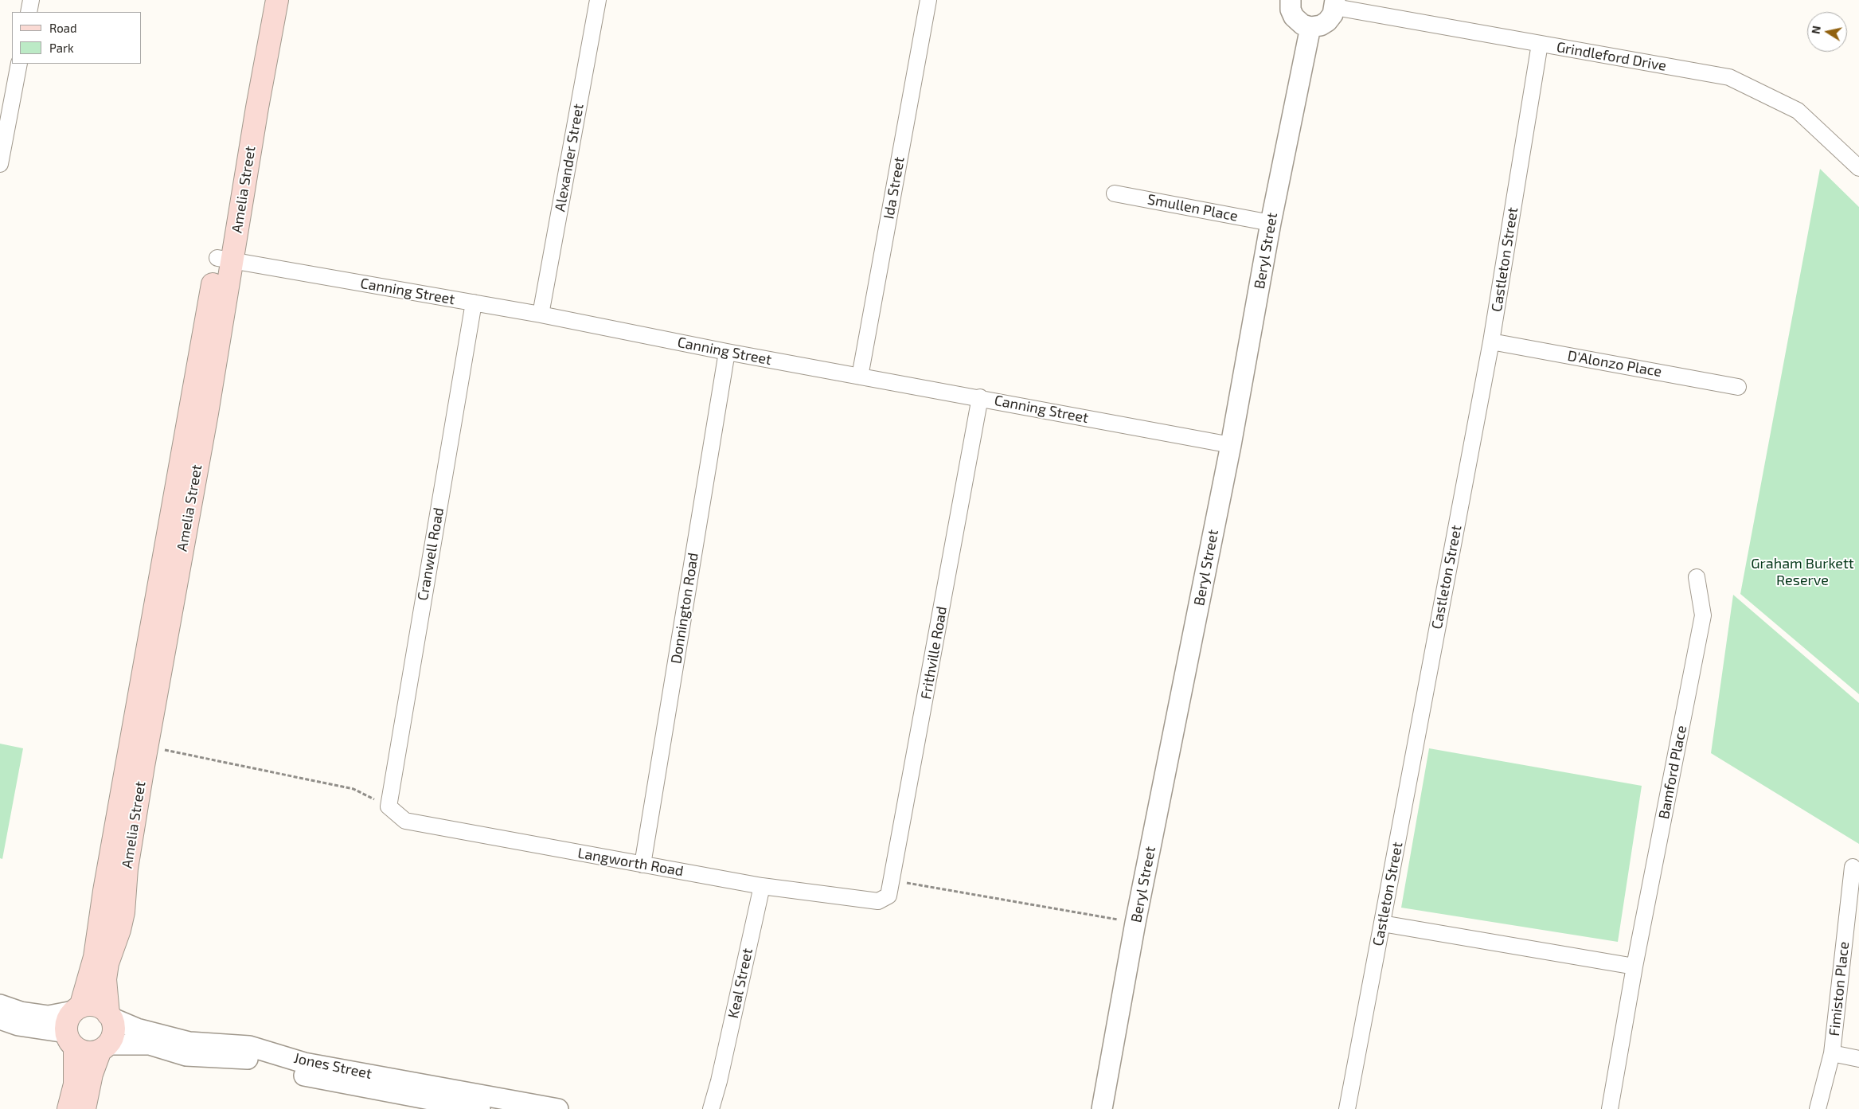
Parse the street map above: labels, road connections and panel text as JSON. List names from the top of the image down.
{
  "streets": {
    "main road": ["Amelia Street"],
    "street": [
      "Grindleford Drive",
      "Alexander Street",
      "Ida Street",
      "Smullen Place",
      "Beryl Street",
      "Castleton Street",
      "Canning Street",
      "D'Alonzo Place",
      "Cranwell Road",
      "Donnington Road",
      "Frithville Road",
      "Bamford Place",
      "Langworth Road",
      "Keal Street",
      "Fimiston Place",
      "Jones Street"
    ]
  },
  "crossings": [
    ["Grindleford Drive", "Castleton Street"],
    ["Alexander Street", "Canning Street"],
    ["Ida Street", "Canning Street"],
    ["Amelia Street", "Canning Street"],
    ["Amelia Street", "Jones Street"],
    ["Smullen Place", "Beryl Street"],
    ["Beryl Street", "Canning Street"],
    ["Castleton Street", "D'Alonzo Place"],
    ["Canning Street", "Cranwell Road"],
    ["Canning Street", "Donnington Road"],
    ["Canning Street", "Frithville Road"],
    ["Cranwell Road", "Langworth Road"],
    ["Donnington Road", "Langworth Road"],
    ["Frithville Road", "Langworth Road"],
    ["Langworth Road", "Keal Street"]
  ],
  "parks": ["Graham Burkett Reserve"],
  "legend": ["Road", "Park"],
  "north": "left"
}
